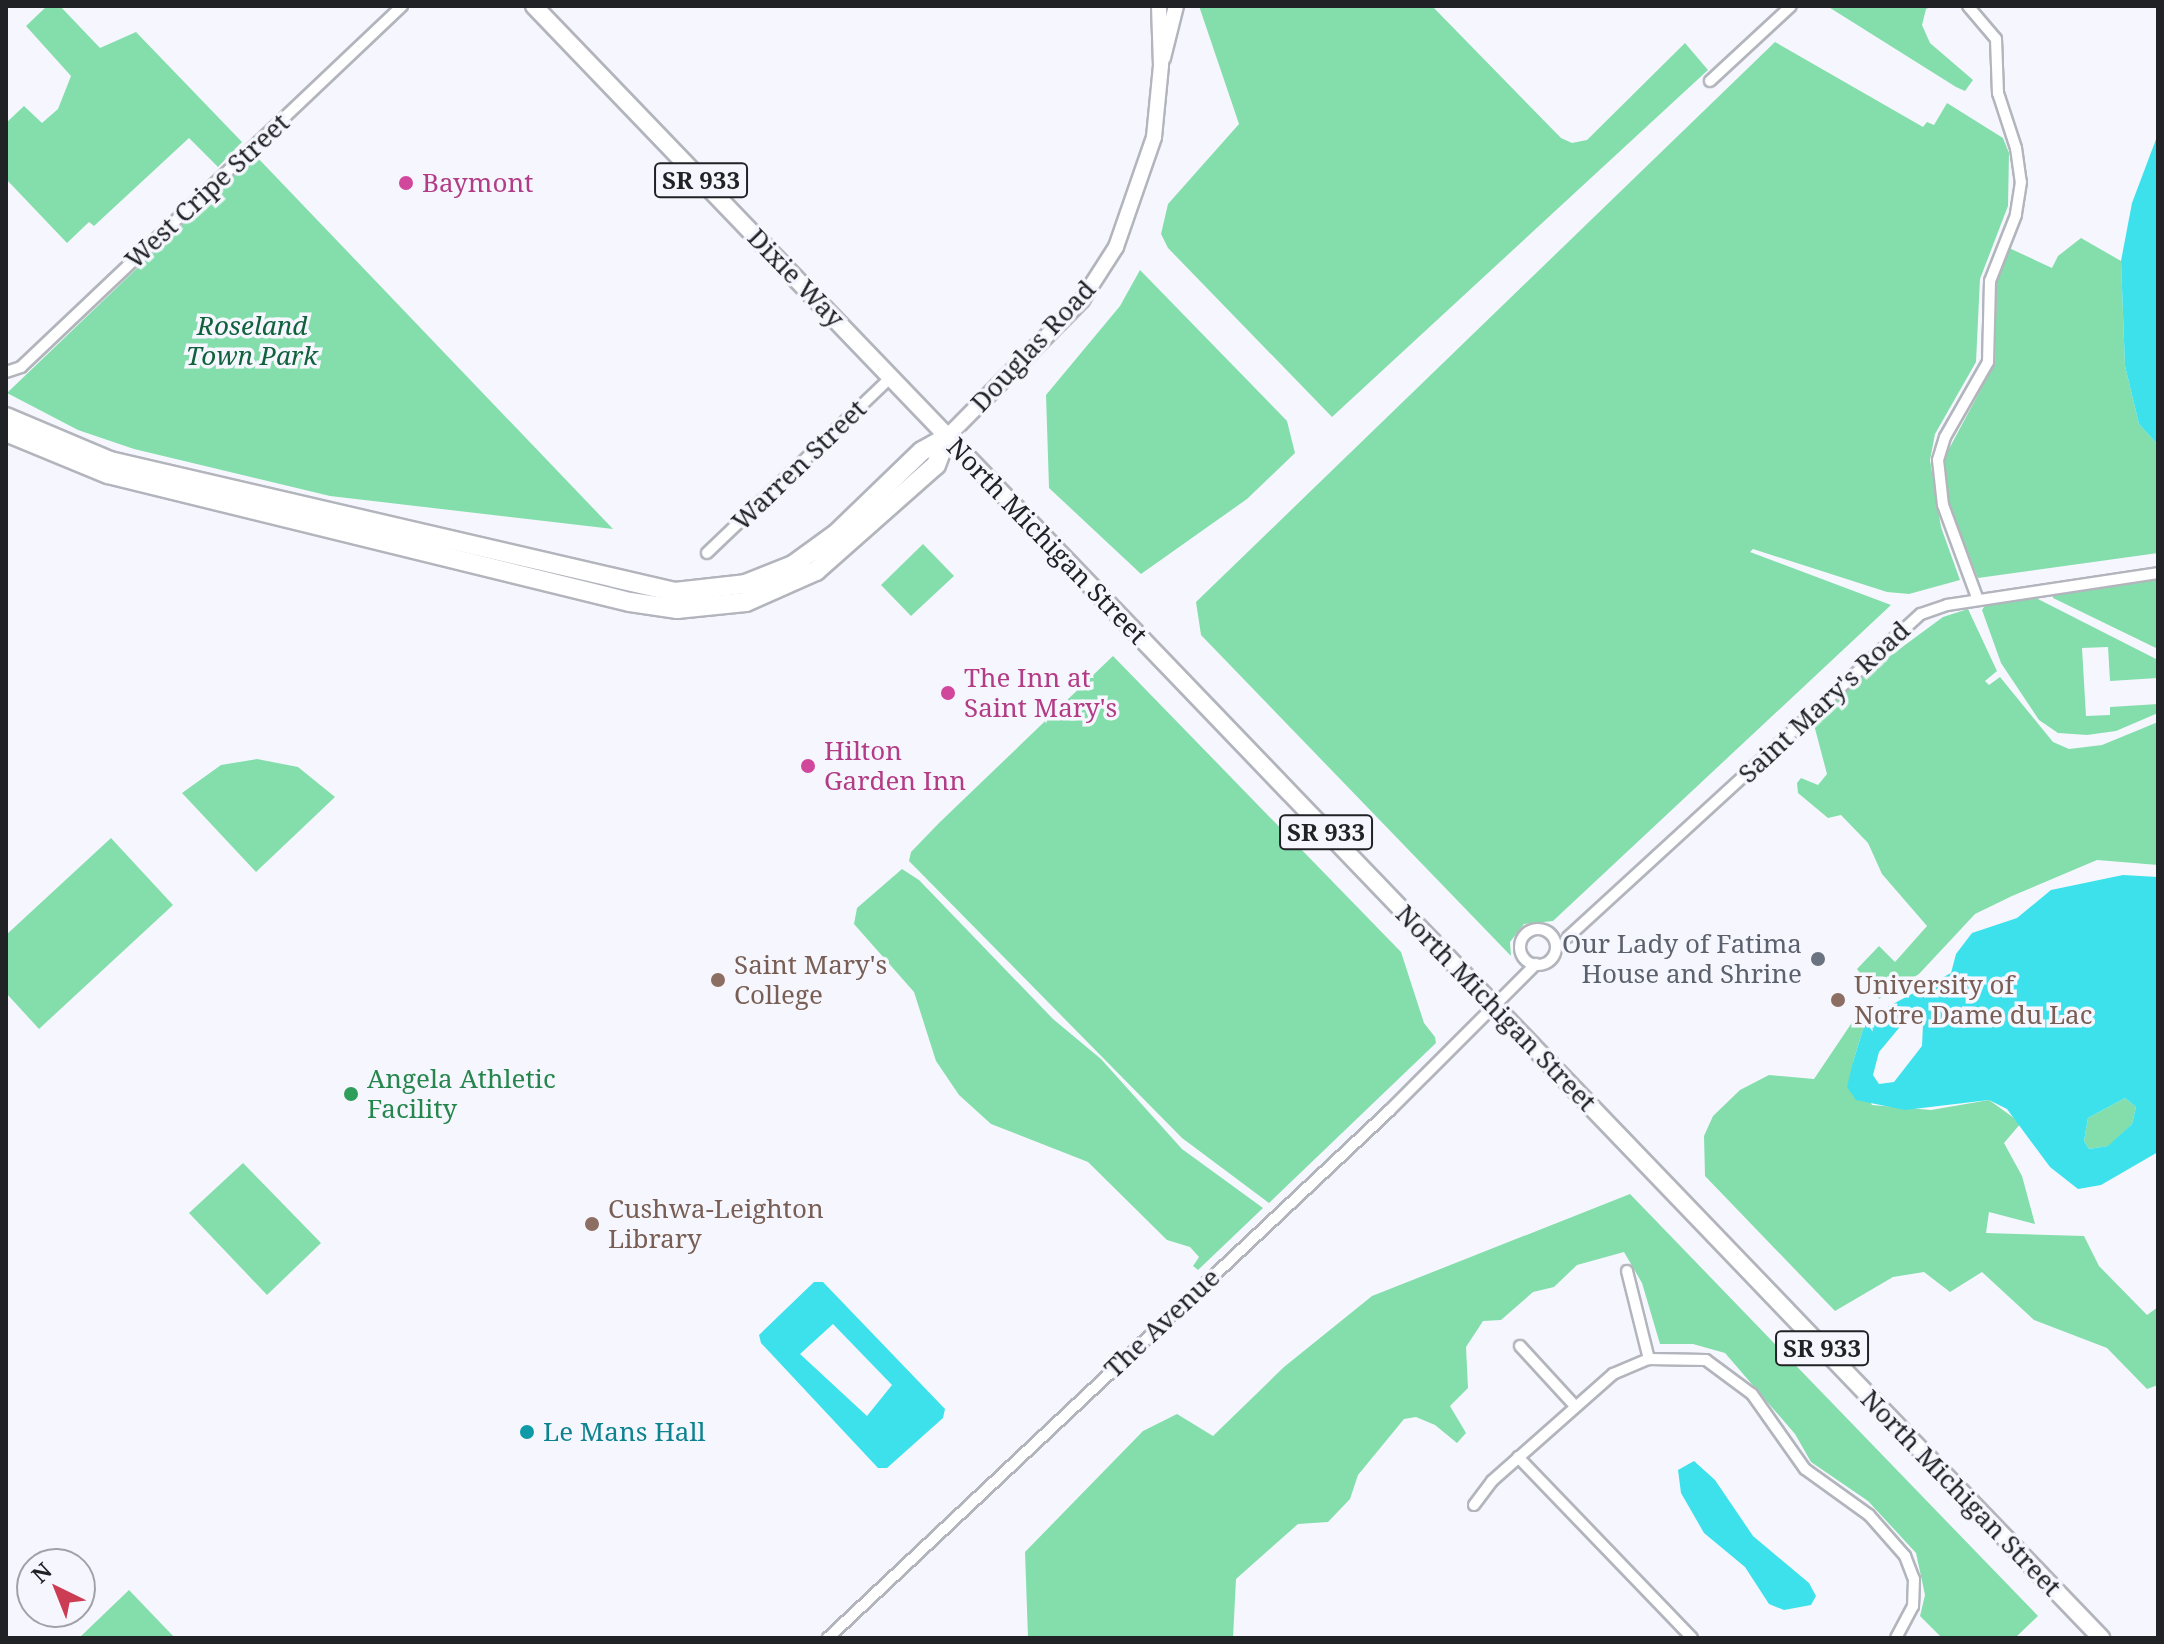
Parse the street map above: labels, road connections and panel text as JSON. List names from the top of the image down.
{
  "streets": {
    "main road": ["SR 933", "Dixie Way", "North Michigan Street"],
    "street": [
      "West Cripe Street",
      "Douglas Road",
      "Warren Street",
      "Saint Mary's Road",
      "The Avenue"
    ]
  },
  "crossings": [
    ["Dixie Way", "Warren Street"],
    ["Dixie Way", "North Michigan Street"],
    ["Douglas Road", "North Michigan Street"],
    ["Warren Street", "North Michigan Street"],
    ["North Michigan Street", "Saint Mary's Road"],
    ["North Michigan Street", "The Avenue"],
    ["Saint Mary's Road", "The Avenue"]
  ],
  "parks": ["Roseland Town Park"],
  "places": [
    "Baymont",
    "The Inn at Saint Mary's",
    "Hilton Garden Inn",
    "Our Lady of Fatima House and Shrine",
    "Saint Mary's College",
    "University of Notre Dame du Lac",
    "Angela Athletic Facility",
    "Cushwa-Leighton Library",
    "Le Mans Hall"
  ],
  "north": "top left"
}
